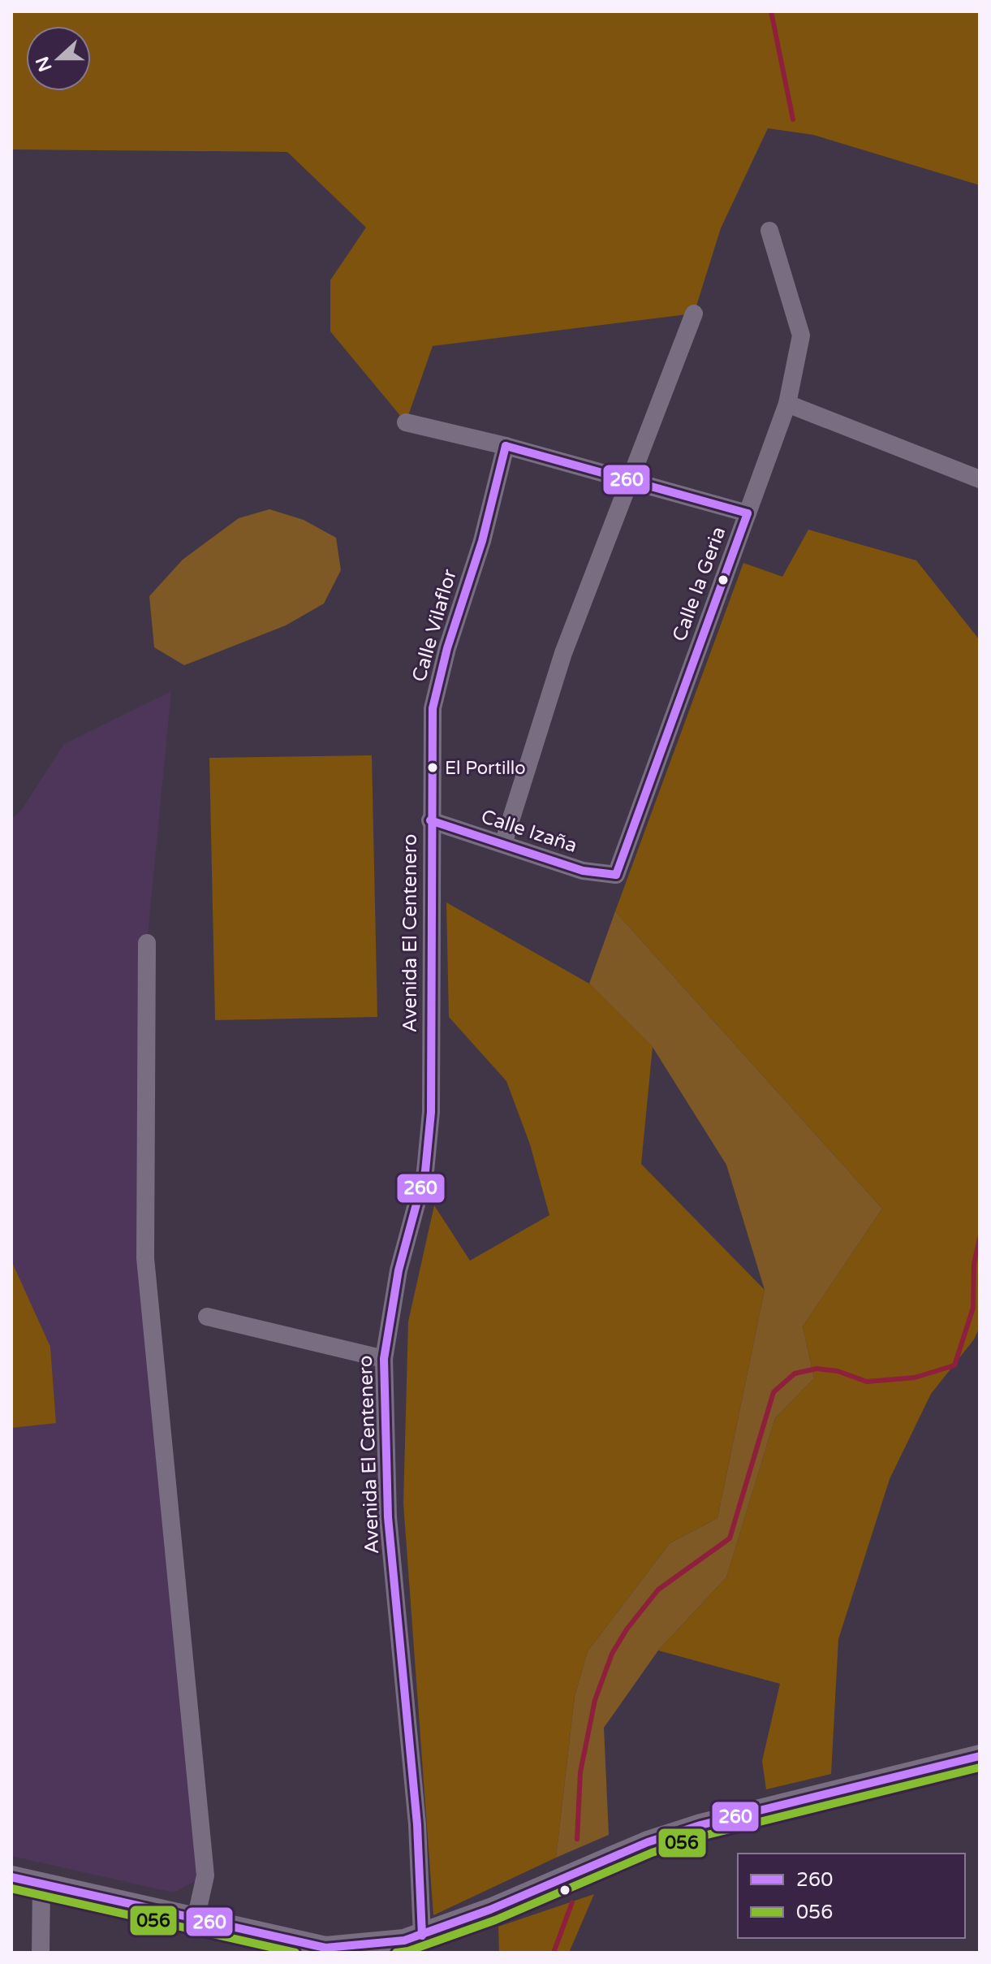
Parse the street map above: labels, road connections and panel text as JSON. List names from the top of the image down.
{
  "streets": {
    "street": [
      "Calle la Geria",
      "Calle Vilaflor",
      "Calle Izaña",
      "Avenida El Centenero"
    ]
  },
  "crossings": [
    ["Calle la Geria", "Calle Izaña"],
    ["Calle Vilaflor", "Calle Izaña"],
    ["Calle Vilaflor", "Avenida El Centenero"],
    ["Calle Izaña", "Avenida El Centenero"]
  ],
  "places": ["El Portillo"],
  "lines": ["transit line 260", "transit line 056"],
  "legend": ["260", "056"],
  "north": "left"
}
